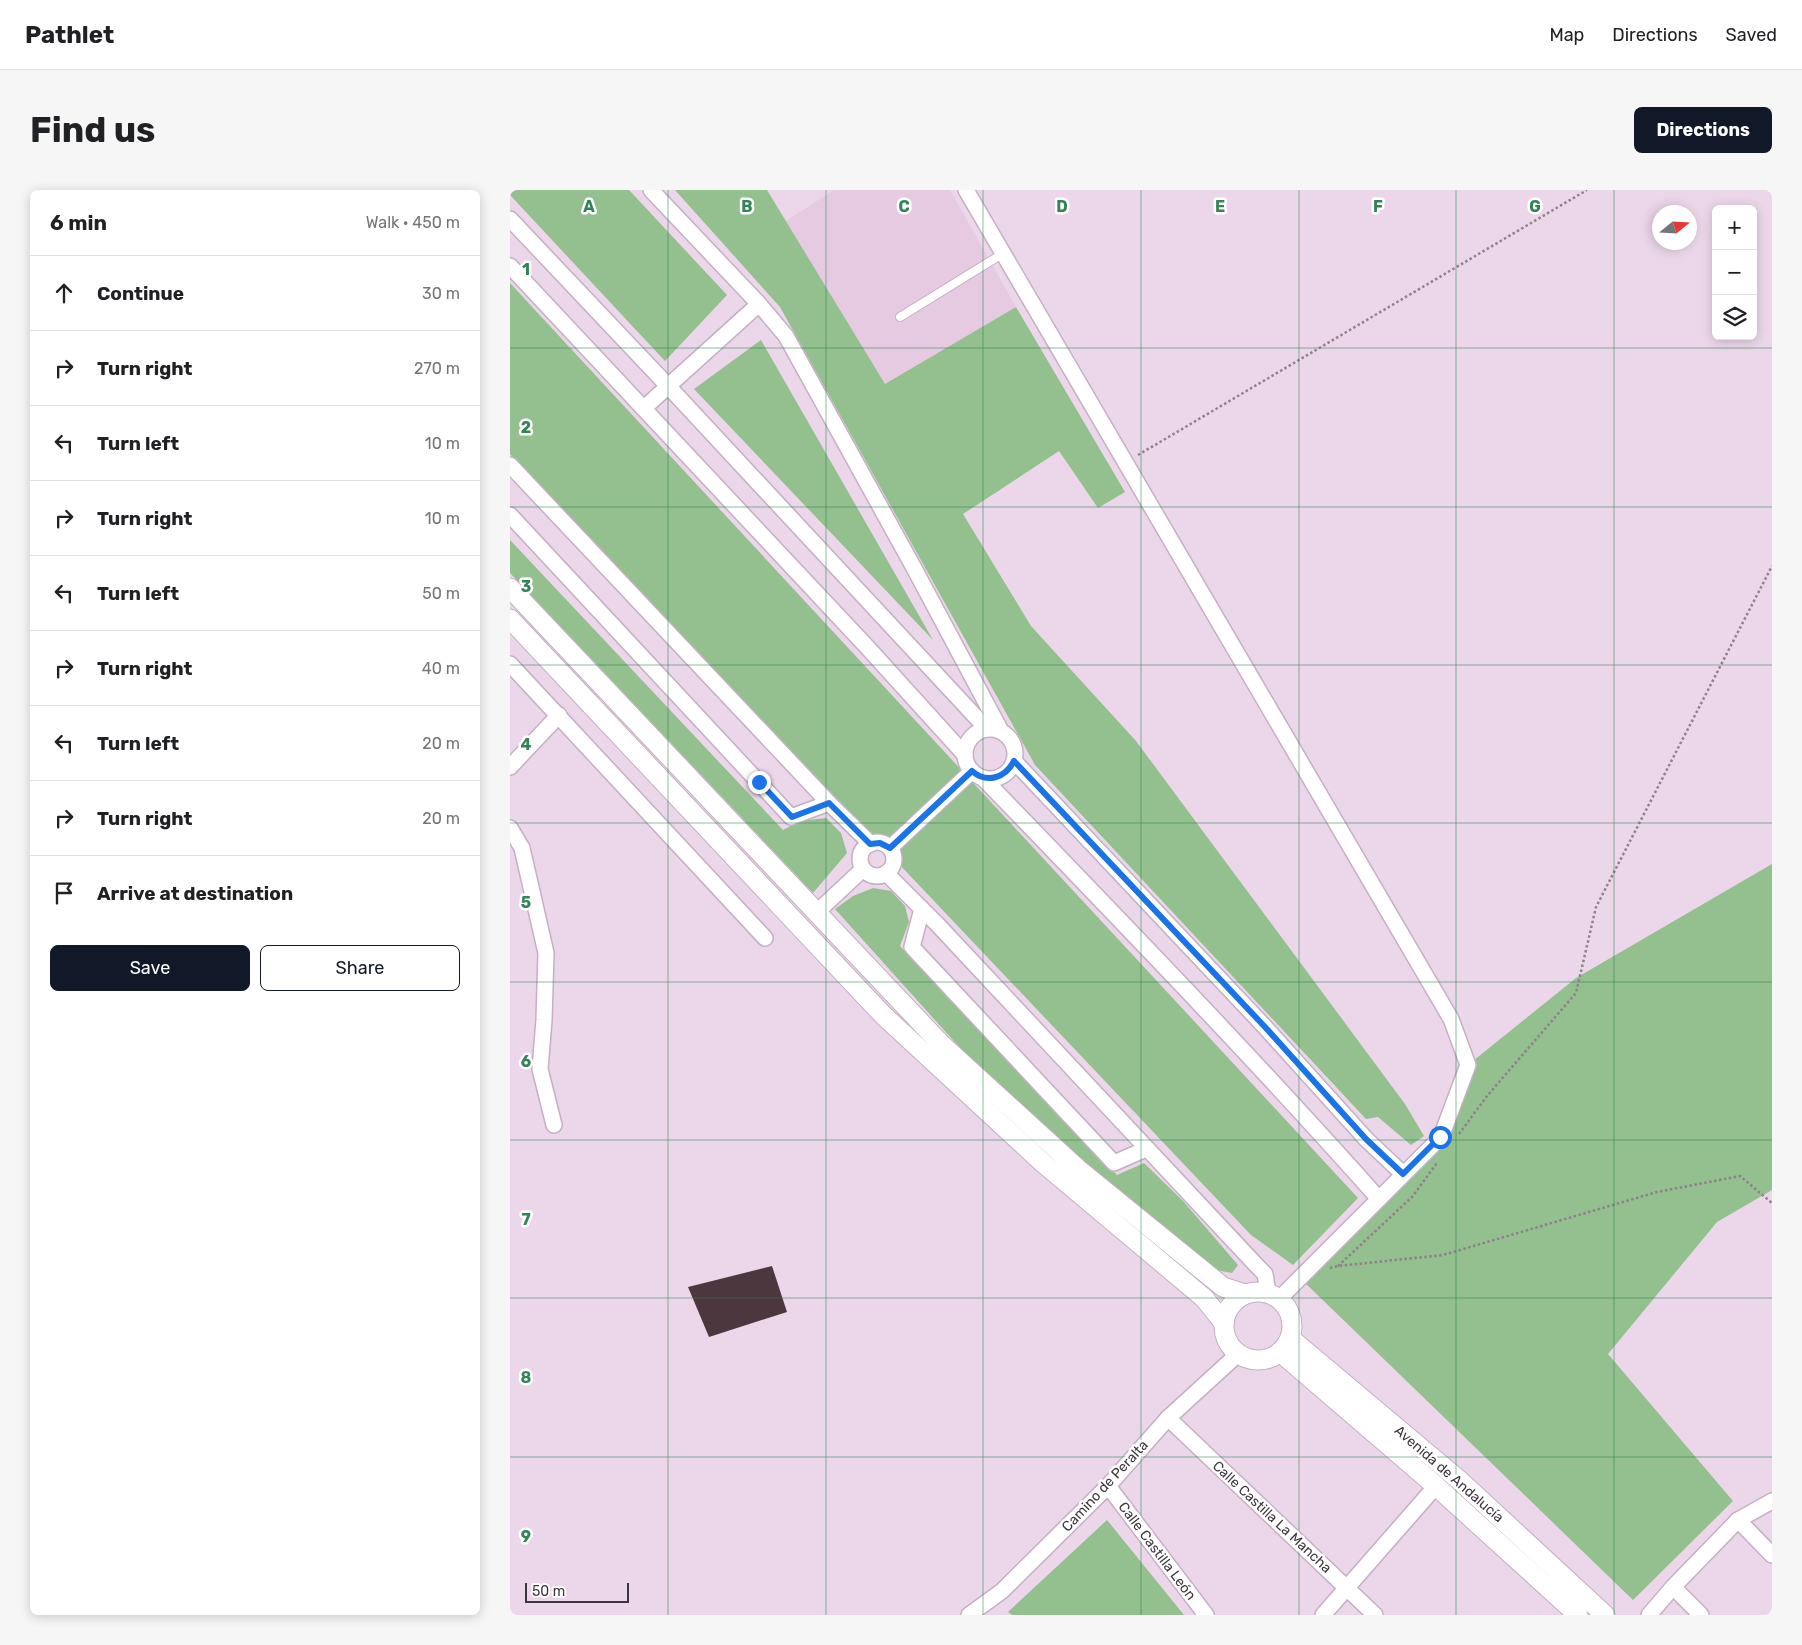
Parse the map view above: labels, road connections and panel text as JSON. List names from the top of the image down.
{
  "streets": {
    "street": [
      "Avenida de Andalucía",
      "Camino de Peralta",
      "Calle Castilla La Mancha",
      "Calle Castilla León"
    ]
  },
  "crossings": [
    ["Avenida de Andalucía", "Camino de Peralta"],
    ["Camino de Peralta", "Calle Castilla La Mancha"],
    ["Camino de Peralta", "Calle Castilla León"]
  ],
  "scale_bar": "50 m",
  "north": "right",
  "page": {
    "header": "Pathlet",
    "nav": ["Map", "Directions", "Saved"],
    "buttons": [
      "Directions",
      ["Save", "Share"]
    ],
    "title": "Find us",
    "heading": ["6 min", "Walk · 450 m"],
    "map_buttons": ["+", "−"],
    "list": [
      ["Continue", "30 m"],
      ["Turn right", "270 m"],
      ["Turn left", "10 m"],
      ["Turn right", "10 m"],
      ["Turn left", "50 m"],
      ["Turn right", "40 m"],
      ["Turn left", "20 m"],
      ["Turn right", "20 m"],
      "Arrive at destination"
    ],
    "scale": "50 m"
  },
  "grid": {
    "columns": [
      "A",
      "B",
      "C",
      "D",
      "E",
      "F",
      "G"
    ],
    "rows": [
      "1",
      "2",
      "3",
      "4",
      "5",
      "6",
      "7",
      "8",
      "9"
    ]
  }
}
